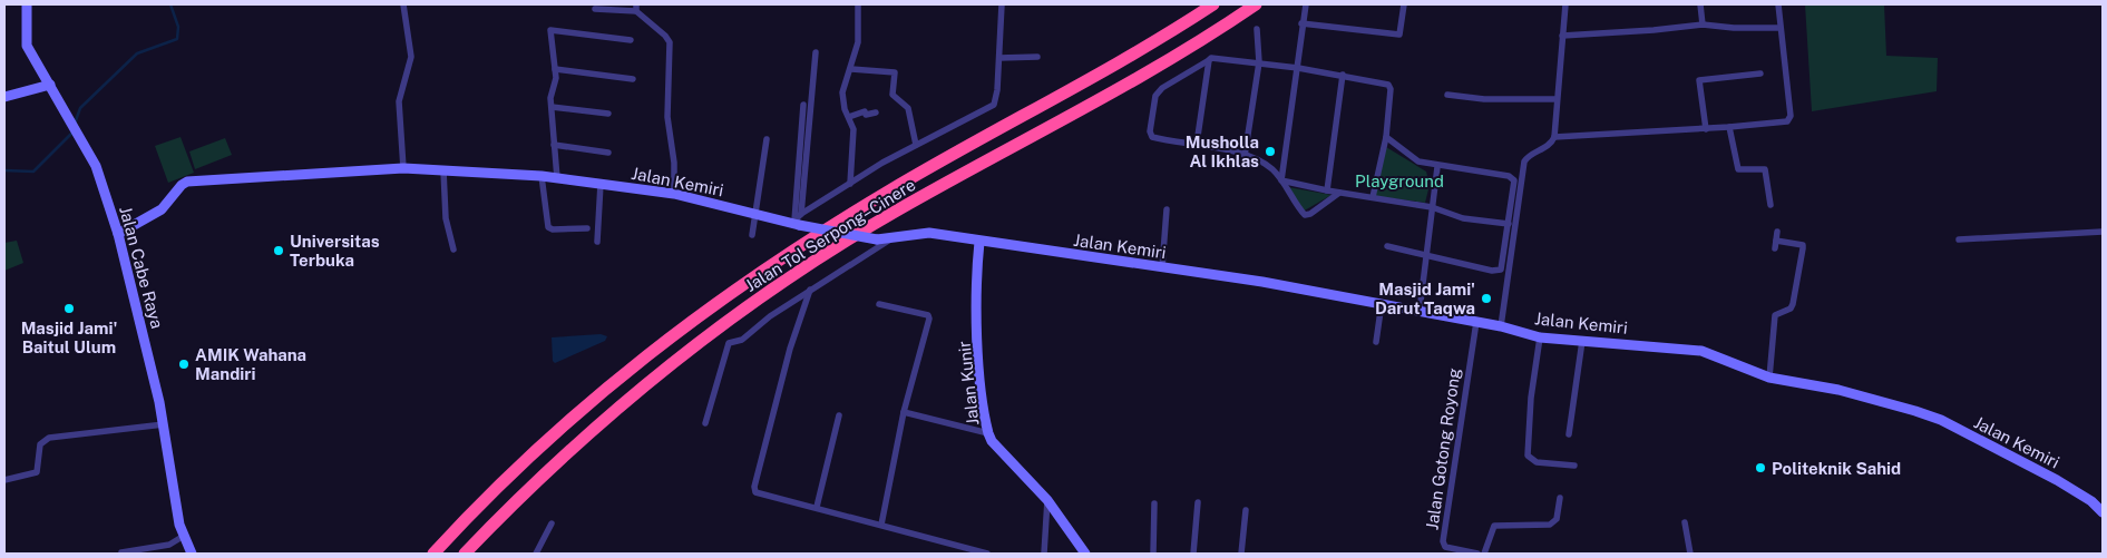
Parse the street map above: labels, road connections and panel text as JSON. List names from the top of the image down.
{
  "streets": {
    "highway": ["Jalan Tol Serpong–Cinere"],
    "street": [
      "Jalan Kemiri",
      "Jalan Cabe Raya",
      "Jalan Kunir",
      "Jalan Gotong Royong"
    ]
  },
  "crossings": [
    ["Jalan Kemiri", "Jalan Cabe Raya"],
    ["Jalan Kemiri", "Jalan Kunir"],
    ["Jalan Kemiri", "Jalan Gotong Royong"]
  ],
  "parks": ["Playground"],
  "places": [
    "Musholla Al Ikhlas",
    "Universitas Terbuka",
    "Masjid Jami' Darut Taqwa",
    "Masjid Jami' Baitul Ulum",
    "AMIK Wahana Mandiri",
    "Politeknik Sahid"
  ]
}
